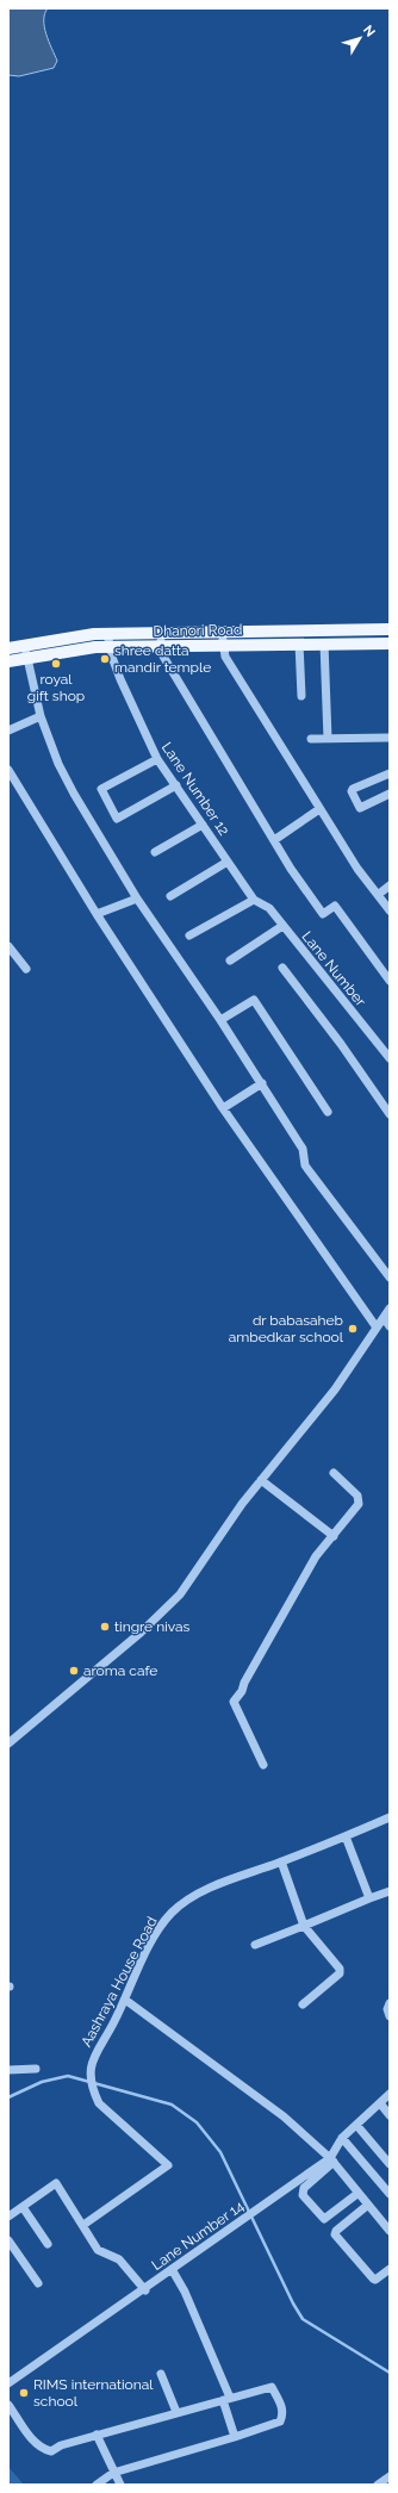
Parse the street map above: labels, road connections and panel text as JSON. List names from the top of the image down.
{
  "streets": {
    "main road": ["Dhanori Road"],
    "street": [
      "Lane Number 12",
      "Lane Number",
      "Aashraya House Road",
      "Lane Number 14"
    ]
  },
  "crossings": [
    ["Dhanori Road", "Lane Number 12"],
    ["Lane Number 12", "Lane Number"]
  ],
  "places": [
    "shree datta mandir temple",
    "royal gift shop",
    "dr babasaheb ambedkar school",
    "tingre nivas",
    "aroma cafe",
    "RIMS international school"
  ],
  "north": "top right"
}
